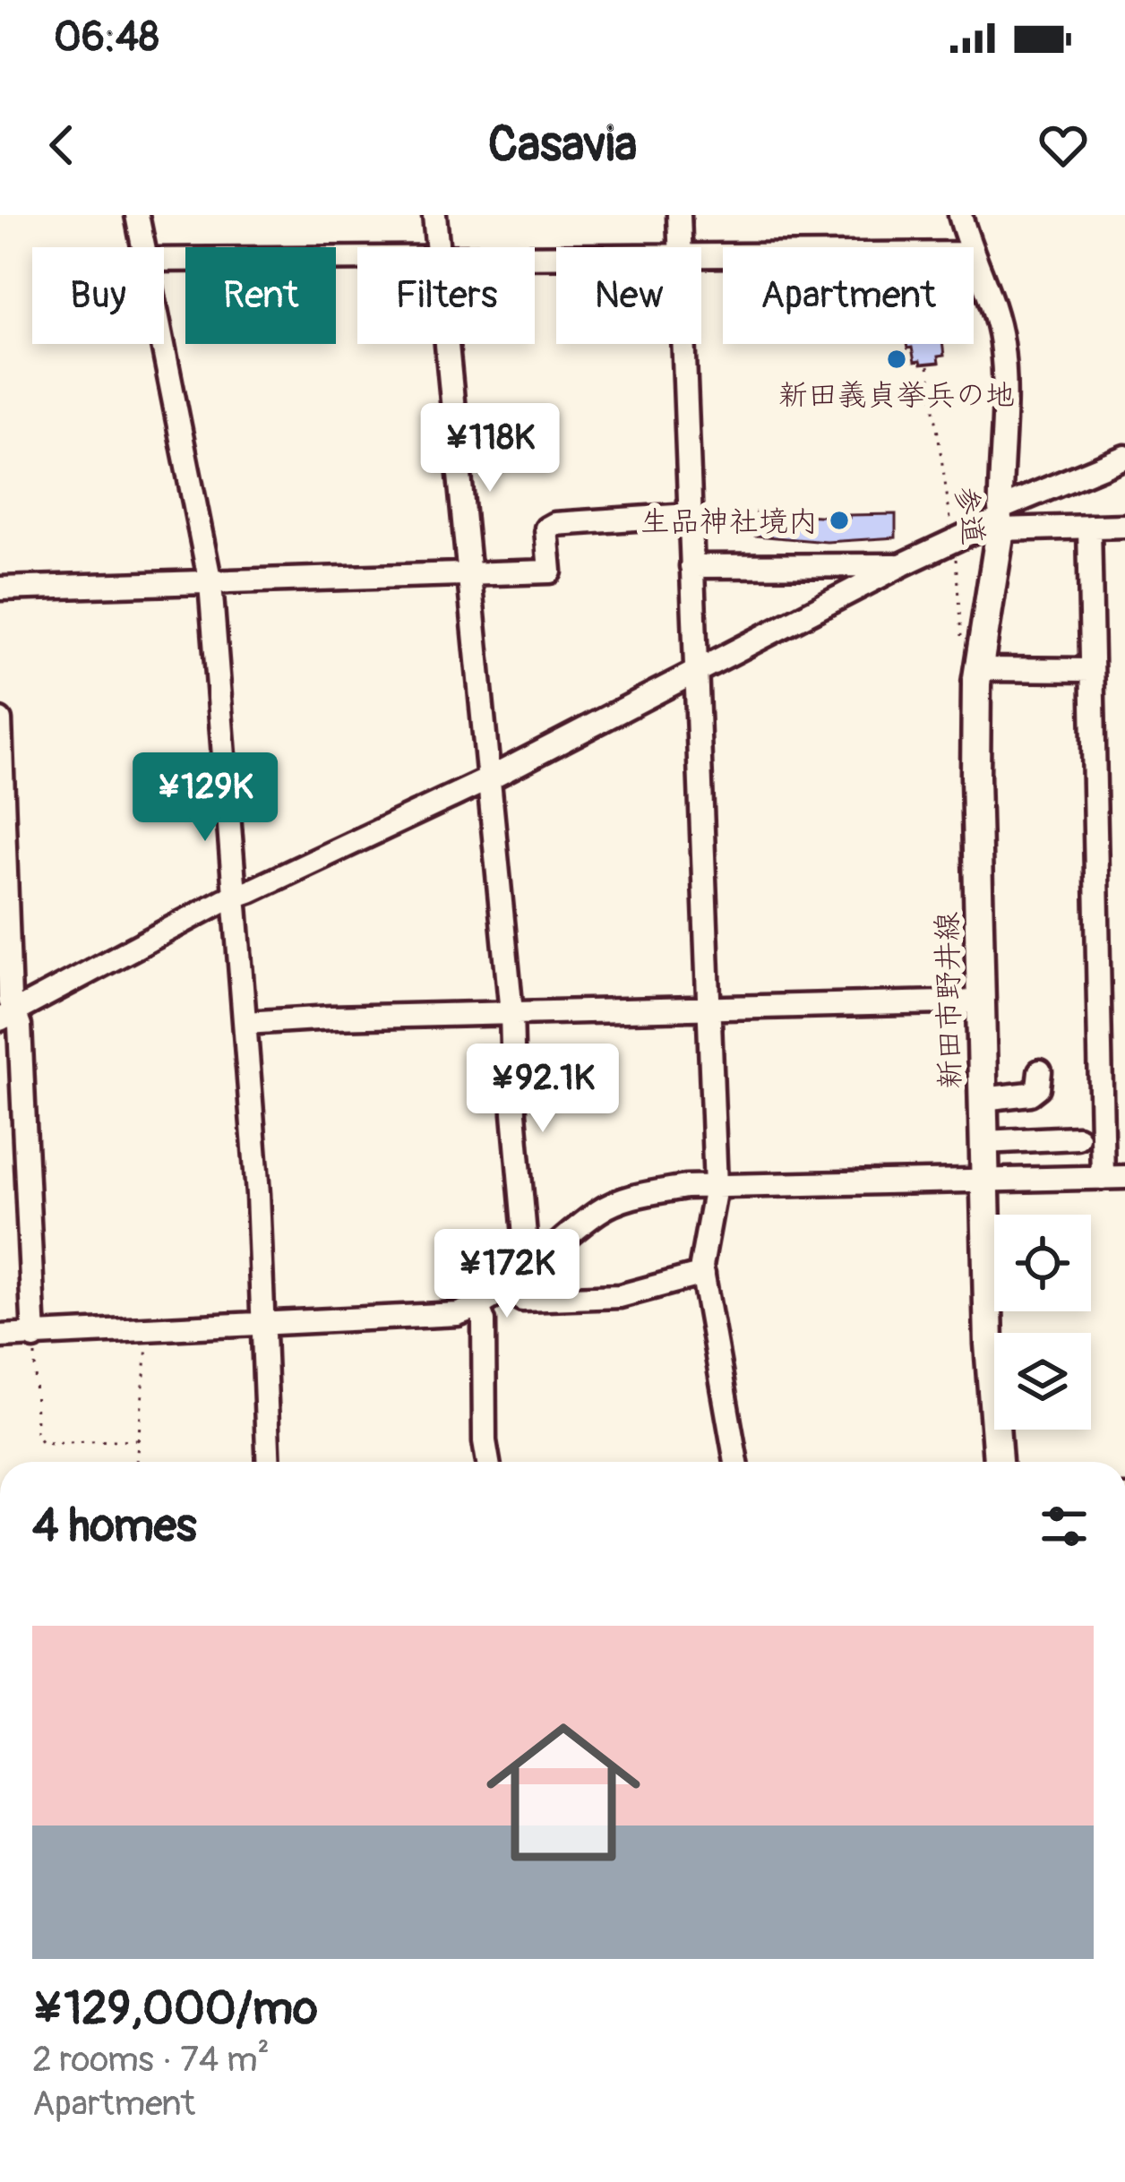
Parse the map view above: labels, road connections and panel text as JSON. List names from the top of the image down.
{
  "streets": {
    "main road": ["新田市野井線"],
    "path": ["参道"]
  },
  "places": ["新田義貞挙兵の地", "生品神社境内"],
  "page": {
    "status": "06:48",
    "header": "Casavia",
    "chip": [
      "Buy",
      "Rent",
      "Filters",
      "New",
      "Apartment"
    ],
    "price": [
      "¥118K",
      "¥129K",
      "¥92.1K",
      "¥172K"
    ],
    "heading": "4 homes",
    "list": [
      {
        "name": "¥129,000/mo",
        "note": "2 rooms · 74 m² · Apartment"
      }
    ]
  }
}
